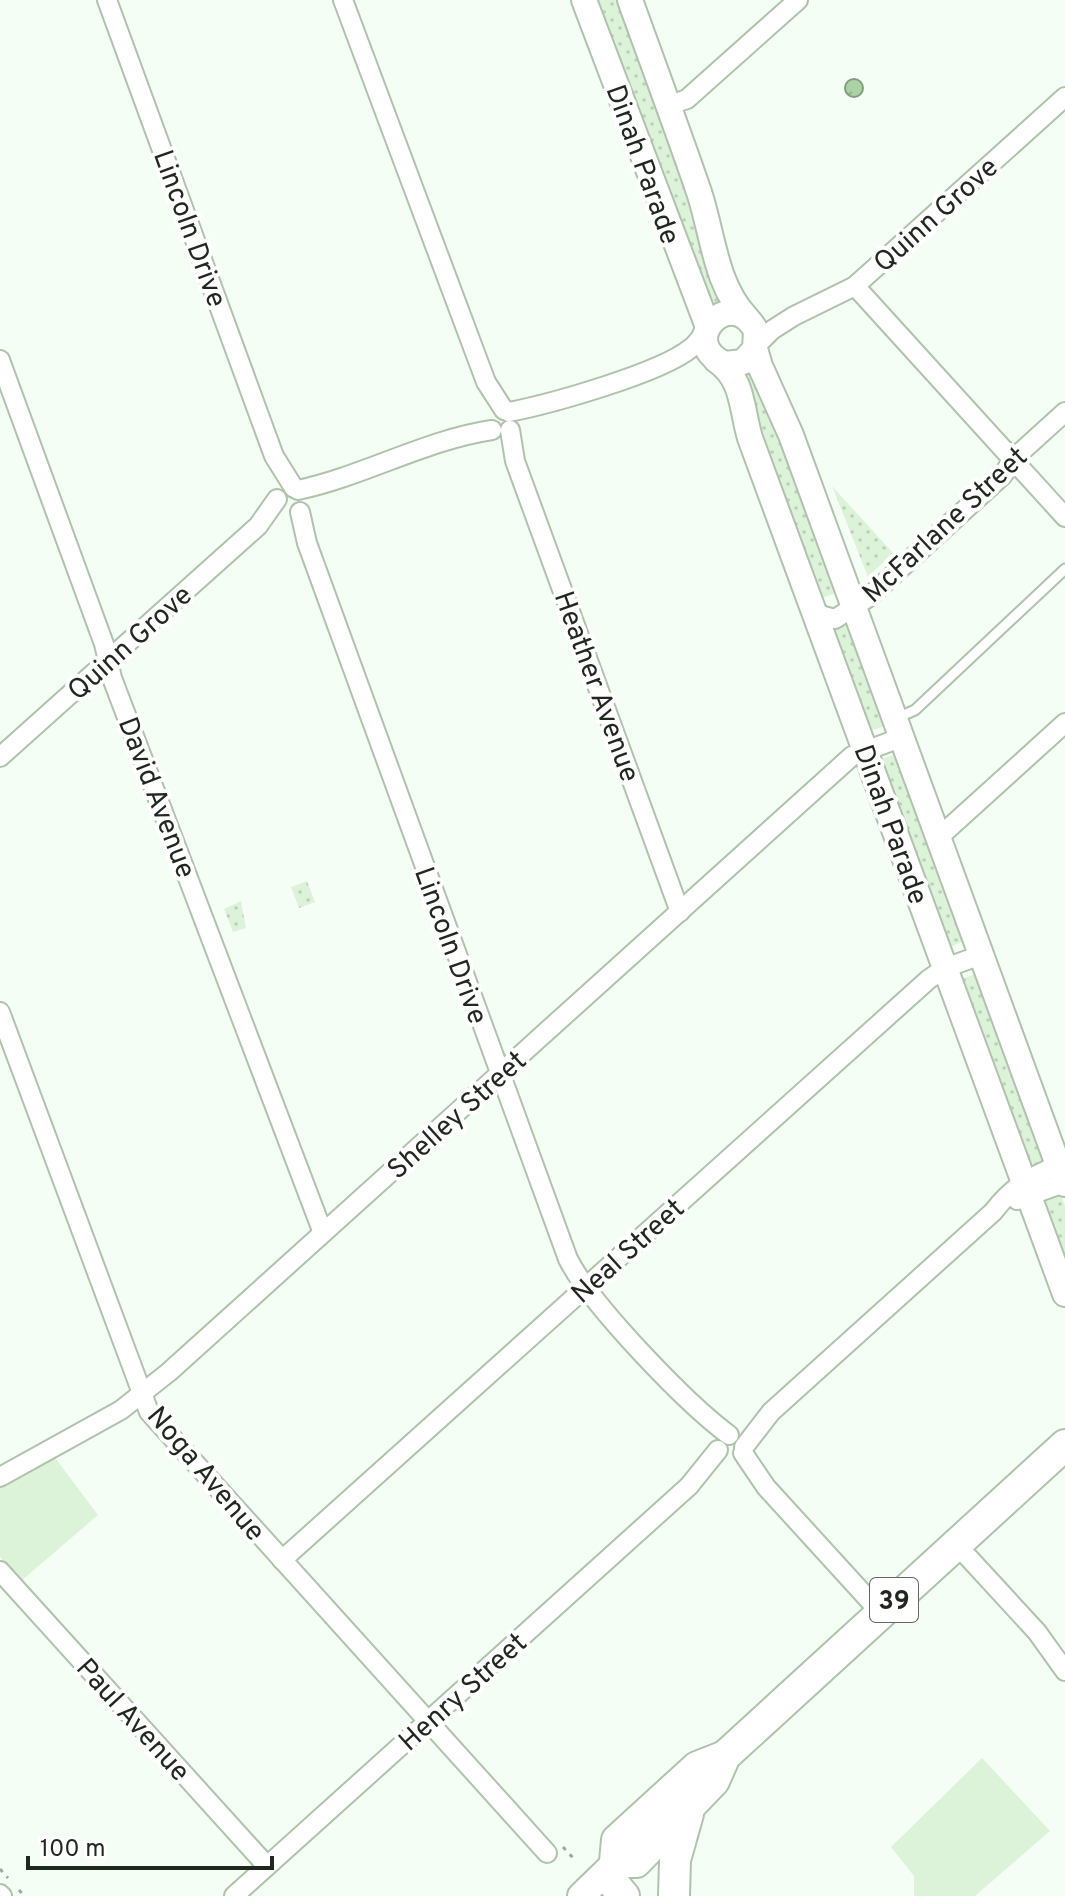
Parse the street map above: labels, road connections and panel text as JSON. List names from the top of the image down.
{
  "streets": {
    "main road": ["39"],
    "street": [
      "Dinah Parade",
      "Quinn Grove",
      "Lincoln Drive",
      "McFarlane Street",
      "Heather Avenue",
      "David Avenue",
      "Shelley Street",
      "Neal Street",
      "Noga Avenue",
      "Henry Street",
      "Paul Avenue"
    ]
  },
  "crossings": [
    ["Dinah Parade", "Quinn Grove"],
    ["Dinah Parade", "McFarlane Street"],
    ["Dinah Parade", "Shelley Street"],
    ["Dinah Parade", "Neal Street"],
    ["Dinah Parade", "Henry Street"],
    ["Quinn Grove", "Lincoln Drive"],
    ["Quinn Grove", "Heather Avenue"],
    ["Quinn Grove", "David Avenue"],
    ["Lincoln Drive", "Shelley Street"],
    ["Lincoln Drive", "Neal Street"],
    ["Lincoln Drive", "39"],
    ["Lincoln Drive", "Henry Street"],
    ["Heather Avenue", "Shelley Street"],
    ["David Avenue", "Shelley Street"],
    ["Shelley Street", "Noga Avenue"],
    ["Neal Street", "Noga Avenue"],
    ["Noga Avenue", "Henry Street"],
    ["Henry Street", "Paul Avenue"]
  ],
  "scale_bar": "100 m"
}
